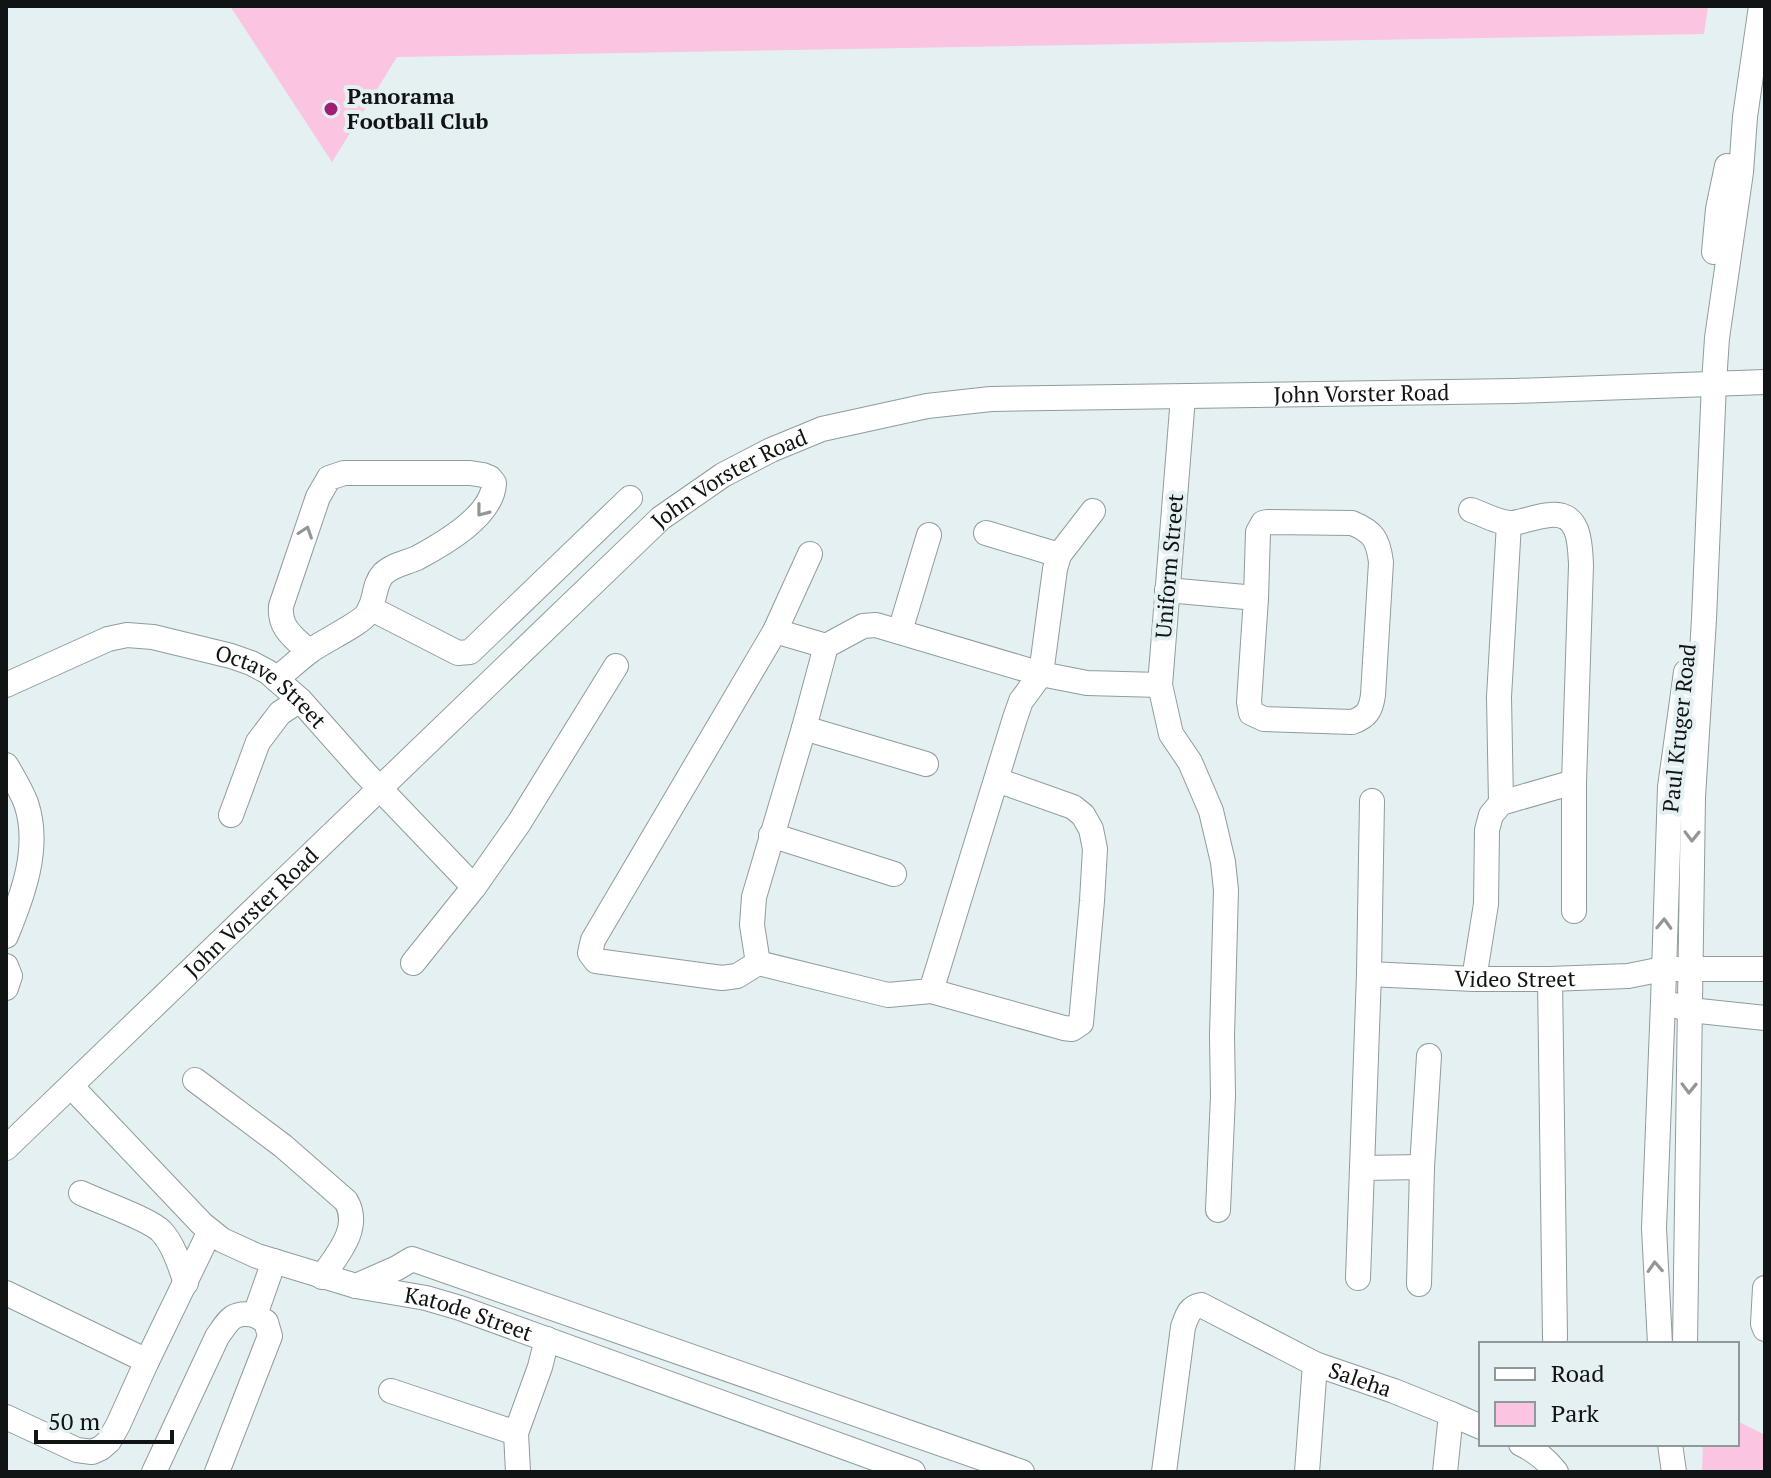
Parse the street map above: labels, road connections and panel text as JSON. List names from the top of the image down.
{
  "streets": {
    "street": [
      "John Vorster Road",
      "Uniform Street",
      "Octave Street",
      "Paul Kruger Road",
      "Video Street",
      "Katode Street",
      "Saleha"
    ]
  },
  "crossings": [
    ["John Vorster Road", "Uniform Street"],
    ["John Vorster Road", "Octave Street"],
    ["John Vorster Road", "Paul Kruger Road"],
    ["John Vorster Road", "Katode Street"],
    ["Paul Kruger Road", "Video Street"]
  ],
  "places": ["Panorama Football Club"],
  "legend": ["Road", "Park"],
  "scale_bar": "50 m"
}
